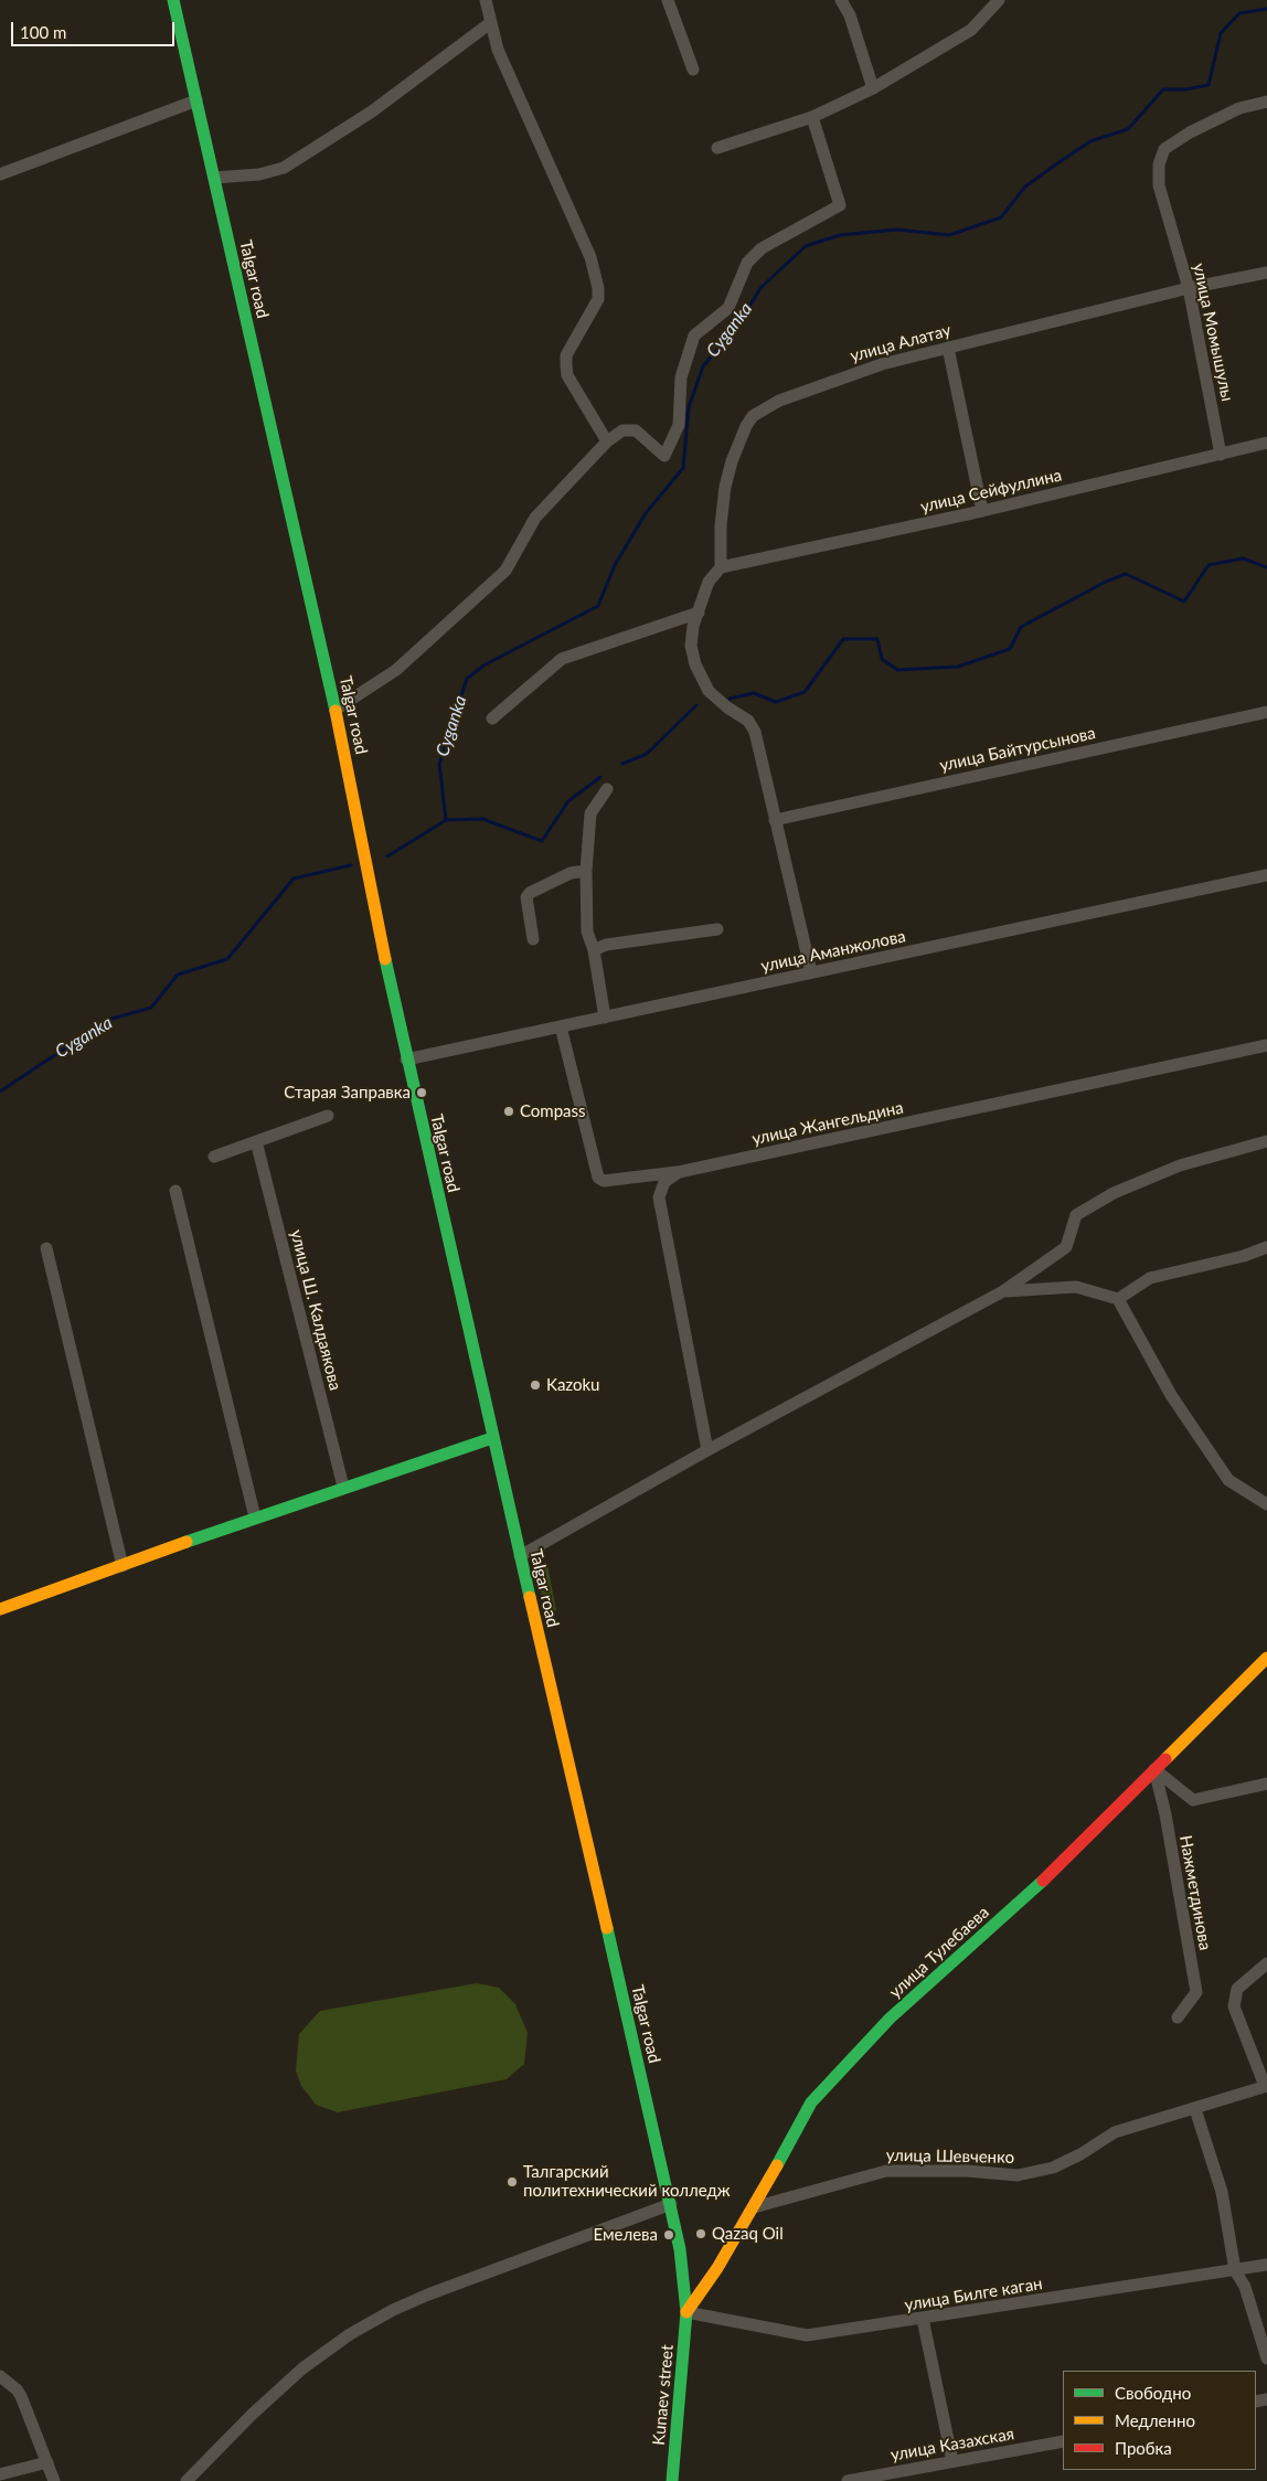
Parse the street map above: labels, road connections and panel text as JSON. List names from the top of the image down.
{
  "streets": {
    "main road": ["Talgar road", "улица Тулебаева", "Kunaev street"],
    "street": [
      "улица Момышулы",
      "улица Алатау",
      "улица Сейфуллина",
      "улица Байтурсынова",
      "улица Аманжолова",
      "улица Жангельдина",
      "улица Ш. Калдаякова",
      "Нажметдинова",
      "улица Шевченко",
      "улица Билге каган",
      "улица Казахская"
    ]
  },
  "crossings": [
    ["Talgar road", "улица Аманжолова"],
    ["Talgar road", "улица Тулебаева"],
    ["Talgar road", "улица Билге каган"],
    ["Talgar road", "Kunaev street"],
    ["улица Момышулы", "улица Алатау"],
    ["улица Момышулы", "улица Сейфуллина"],
    ["улица Алатау", "улица Сейфуллина"],
    ["улица Аманжолова", "улица Жангельдина"],
    ["Нажметдинова", "улица Тулебаева"],
    ["улица Тулебаева", "улица Шевченко"],
    ["улица Тулебаева", "улица Билге каган"],
    ["улица Тулебаева", "Kunaev street"],
    ["улица Билге каган", "Kunaev street"]
  ],
  "water": ["Cyganka"],
  "places": [
    "Старая Заправка",
    "Compass",
    "Kazoku",
    "Талгарский политехнический колледж",
    "Qazaq Oil",
    "Емелева"
  ],
  "legend": ["Свободно", "Медленно", "Пробка"],
  "scale_bar": "100 m"
}
